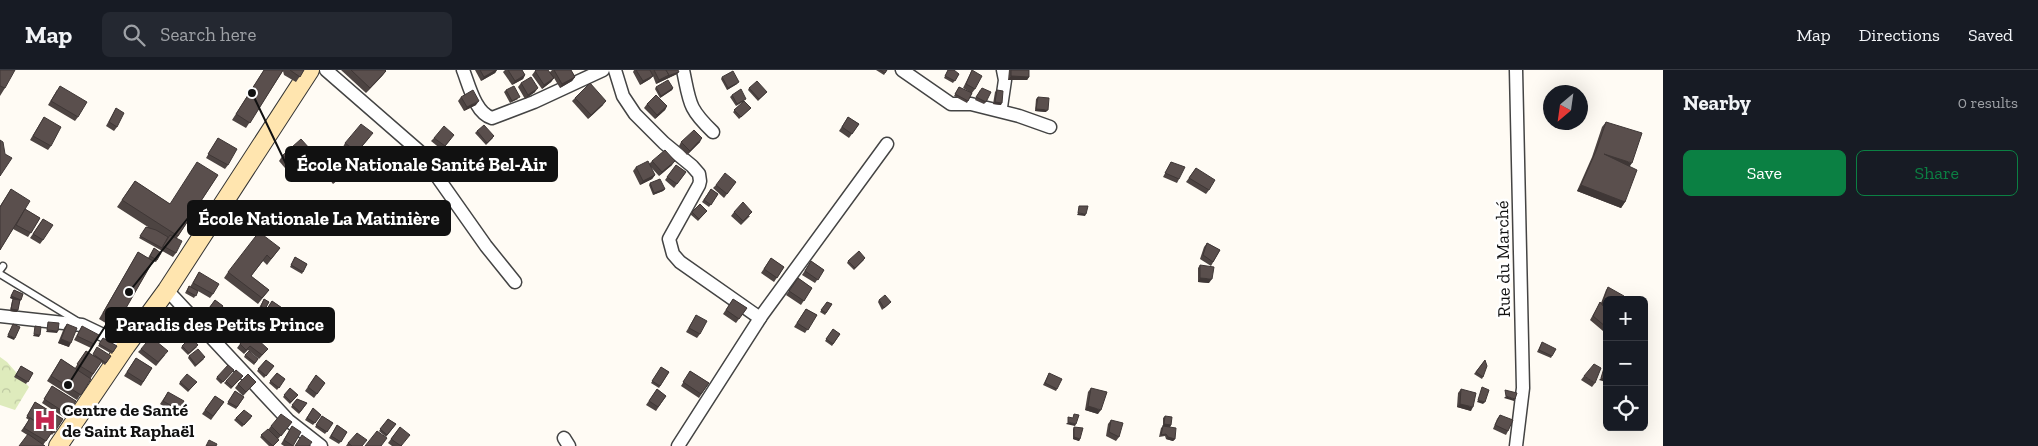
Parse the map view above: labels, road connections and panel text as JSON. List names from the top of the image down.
{
  "streets": {
    "street": ["Rue du Marché"]
  },
  "places": {
    "other": ["École Nationale Sanité Bel-Air", "École Nationale La Matinière", "Paradis des Petits Prince"],
    "hospital": ["Centre de Santé de Saint Raphaël"]
  },
  "north": "bottom left",
  "page": {
    "header": "Map",
    "search": "Search here",
    "nav": ["Map", "Directions", "Saved"],
    "heading": ["Nearby", "0 results"],
    "buttons": ["Save", "Share"],
    "map_buttons": ["+", "−"]
  }
}
